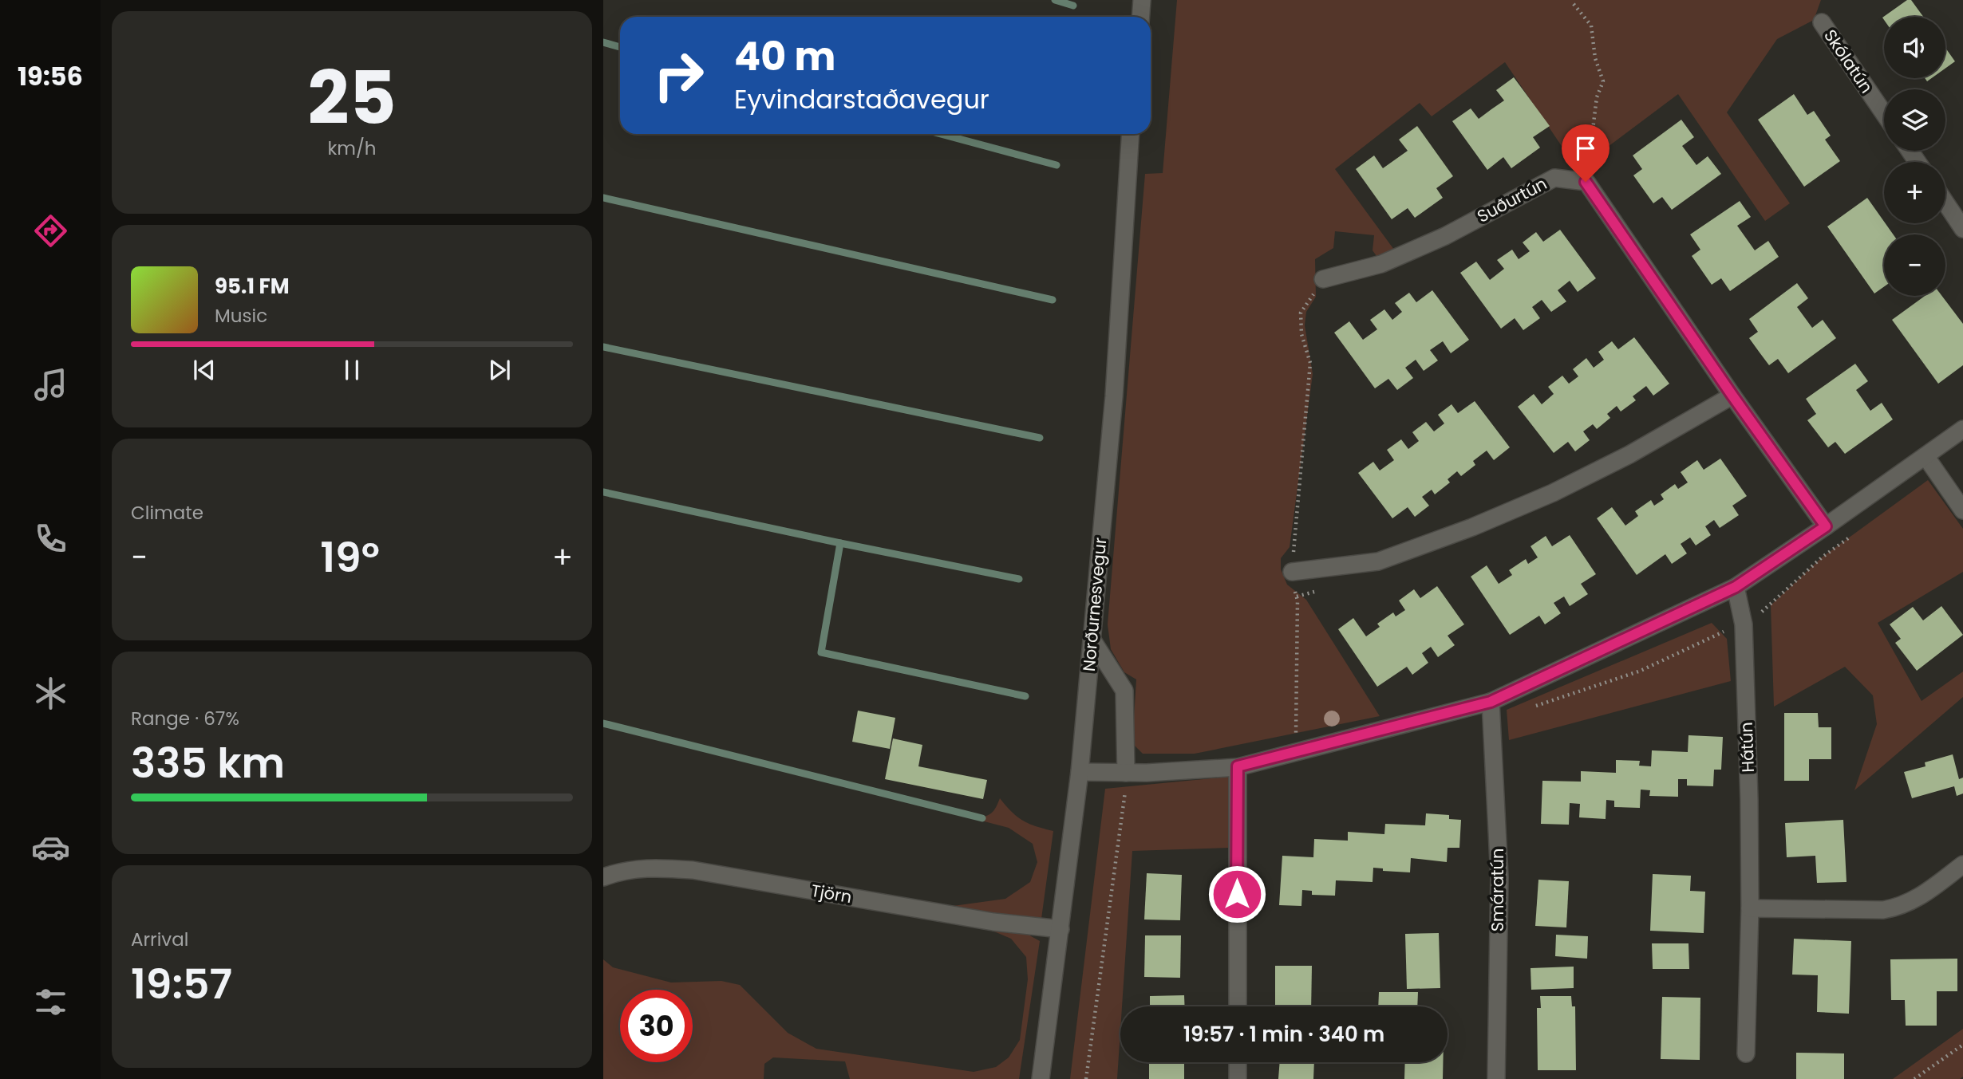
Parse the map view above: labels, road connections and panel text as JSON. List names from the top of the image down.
{
  "streets": {
    "street": [
      "Skólatún",
      "Suðurtún",
      "Norðurnesvegur",
      "Hátún",
      "Smáratún",
      "Tjörn"
    ]
  },
  "crossings": [
    ["Norðurnesvegur", "Tjörn"]
  ],
  "page": {
    "tabs": "19:56",
    "tile": [
      ["25", "km/h"],
      "Climate",
      ["Range · 67%", "335 km"],
      ["Arrival", "19:57"]
    ],
    "map_buttons": ["+", "−"],
    "turn": ["40 m", "Eyvindarstaðavegur"],
    "song": ["95.1 FM", "Music"],
    "heat": ["−", "19°", "+"],
    "limit": "30",
    "trip": "19:57 · 1 min · 340 m"
  }
}
